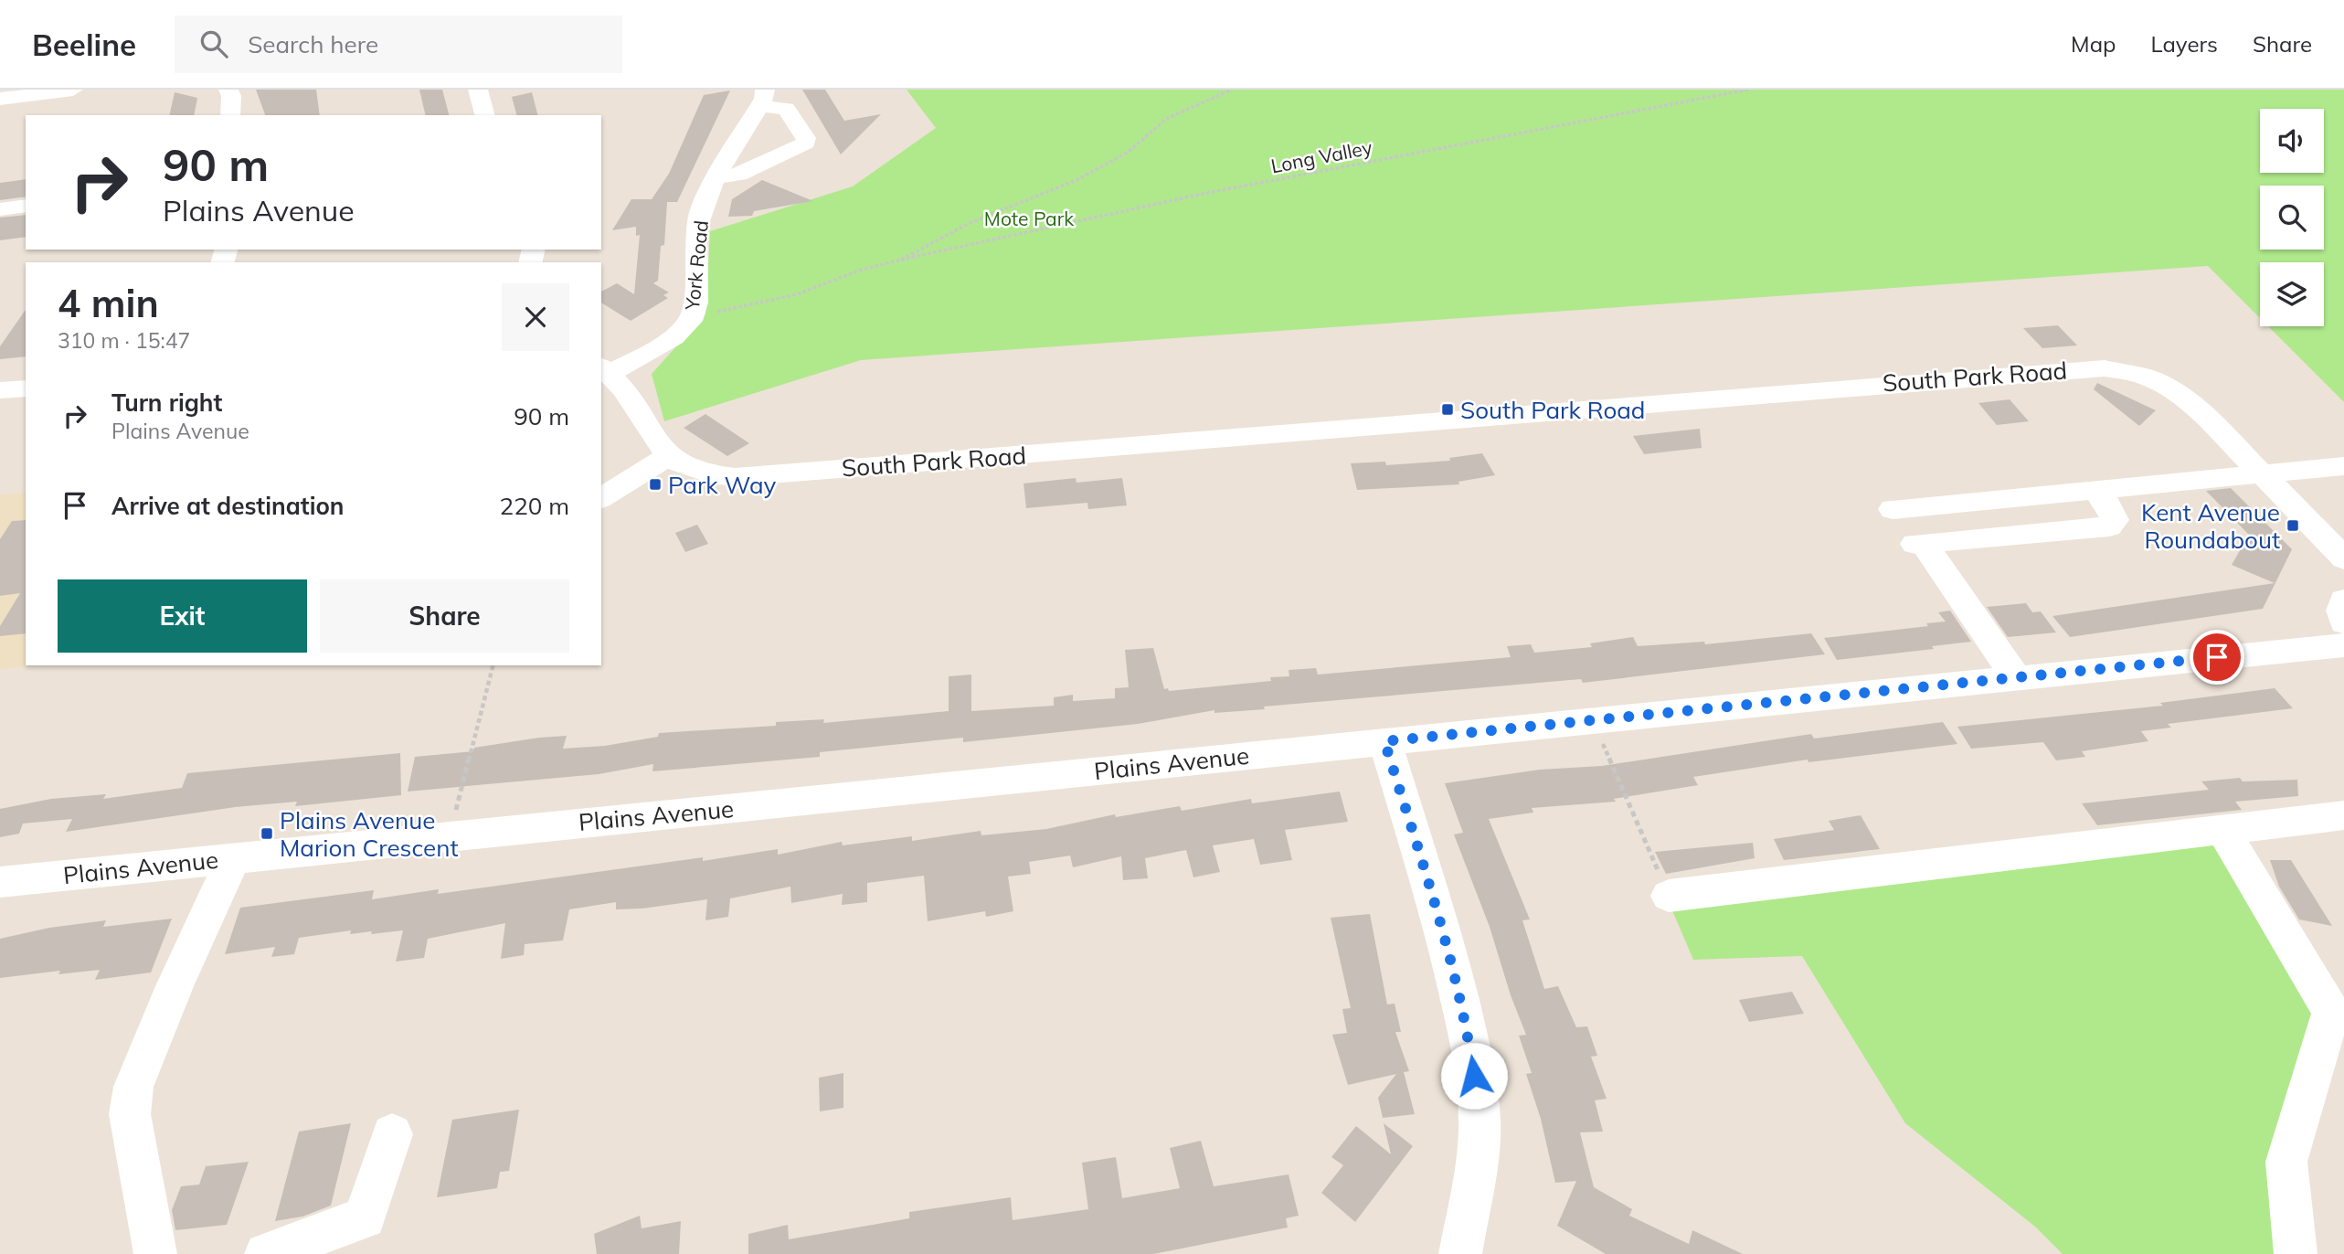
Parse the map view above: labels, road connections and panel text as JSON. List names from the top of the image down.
{
  "streets": {
    "street": ["York Road", "South Park Road", "Plains Avenue"],
    "path": ["Long Valley"]
  },
  "crossings": [
    ["York Road", "South Park Road"]
  ],
  "parks": ["Mote Park"],
  "places": {
    "transit": [
      "South Park Road",
      "Park Way",
      "Kent Avenue Roundabout",
      "Plains Avenue Marion Crescent"
    ]
  },
  "page": {
    "header": "Beeline",
    "search": "Search here",
    "nav": ["Map", "Layers", "Share"],
    "turn": ["90 m", "Plains Avenue"],
    "heading": ["4 min", "310 m · 15:47"],
    "list": [
      {
        "name": "Turn right",
        "note": "Plains Avenue",
        "value": "90 m"
      },
      {
        "name": "Arrive at destination",
        "value": "220 m"
      }
    ],
    "buttons": ["Exit", "Share"]
  }
}
